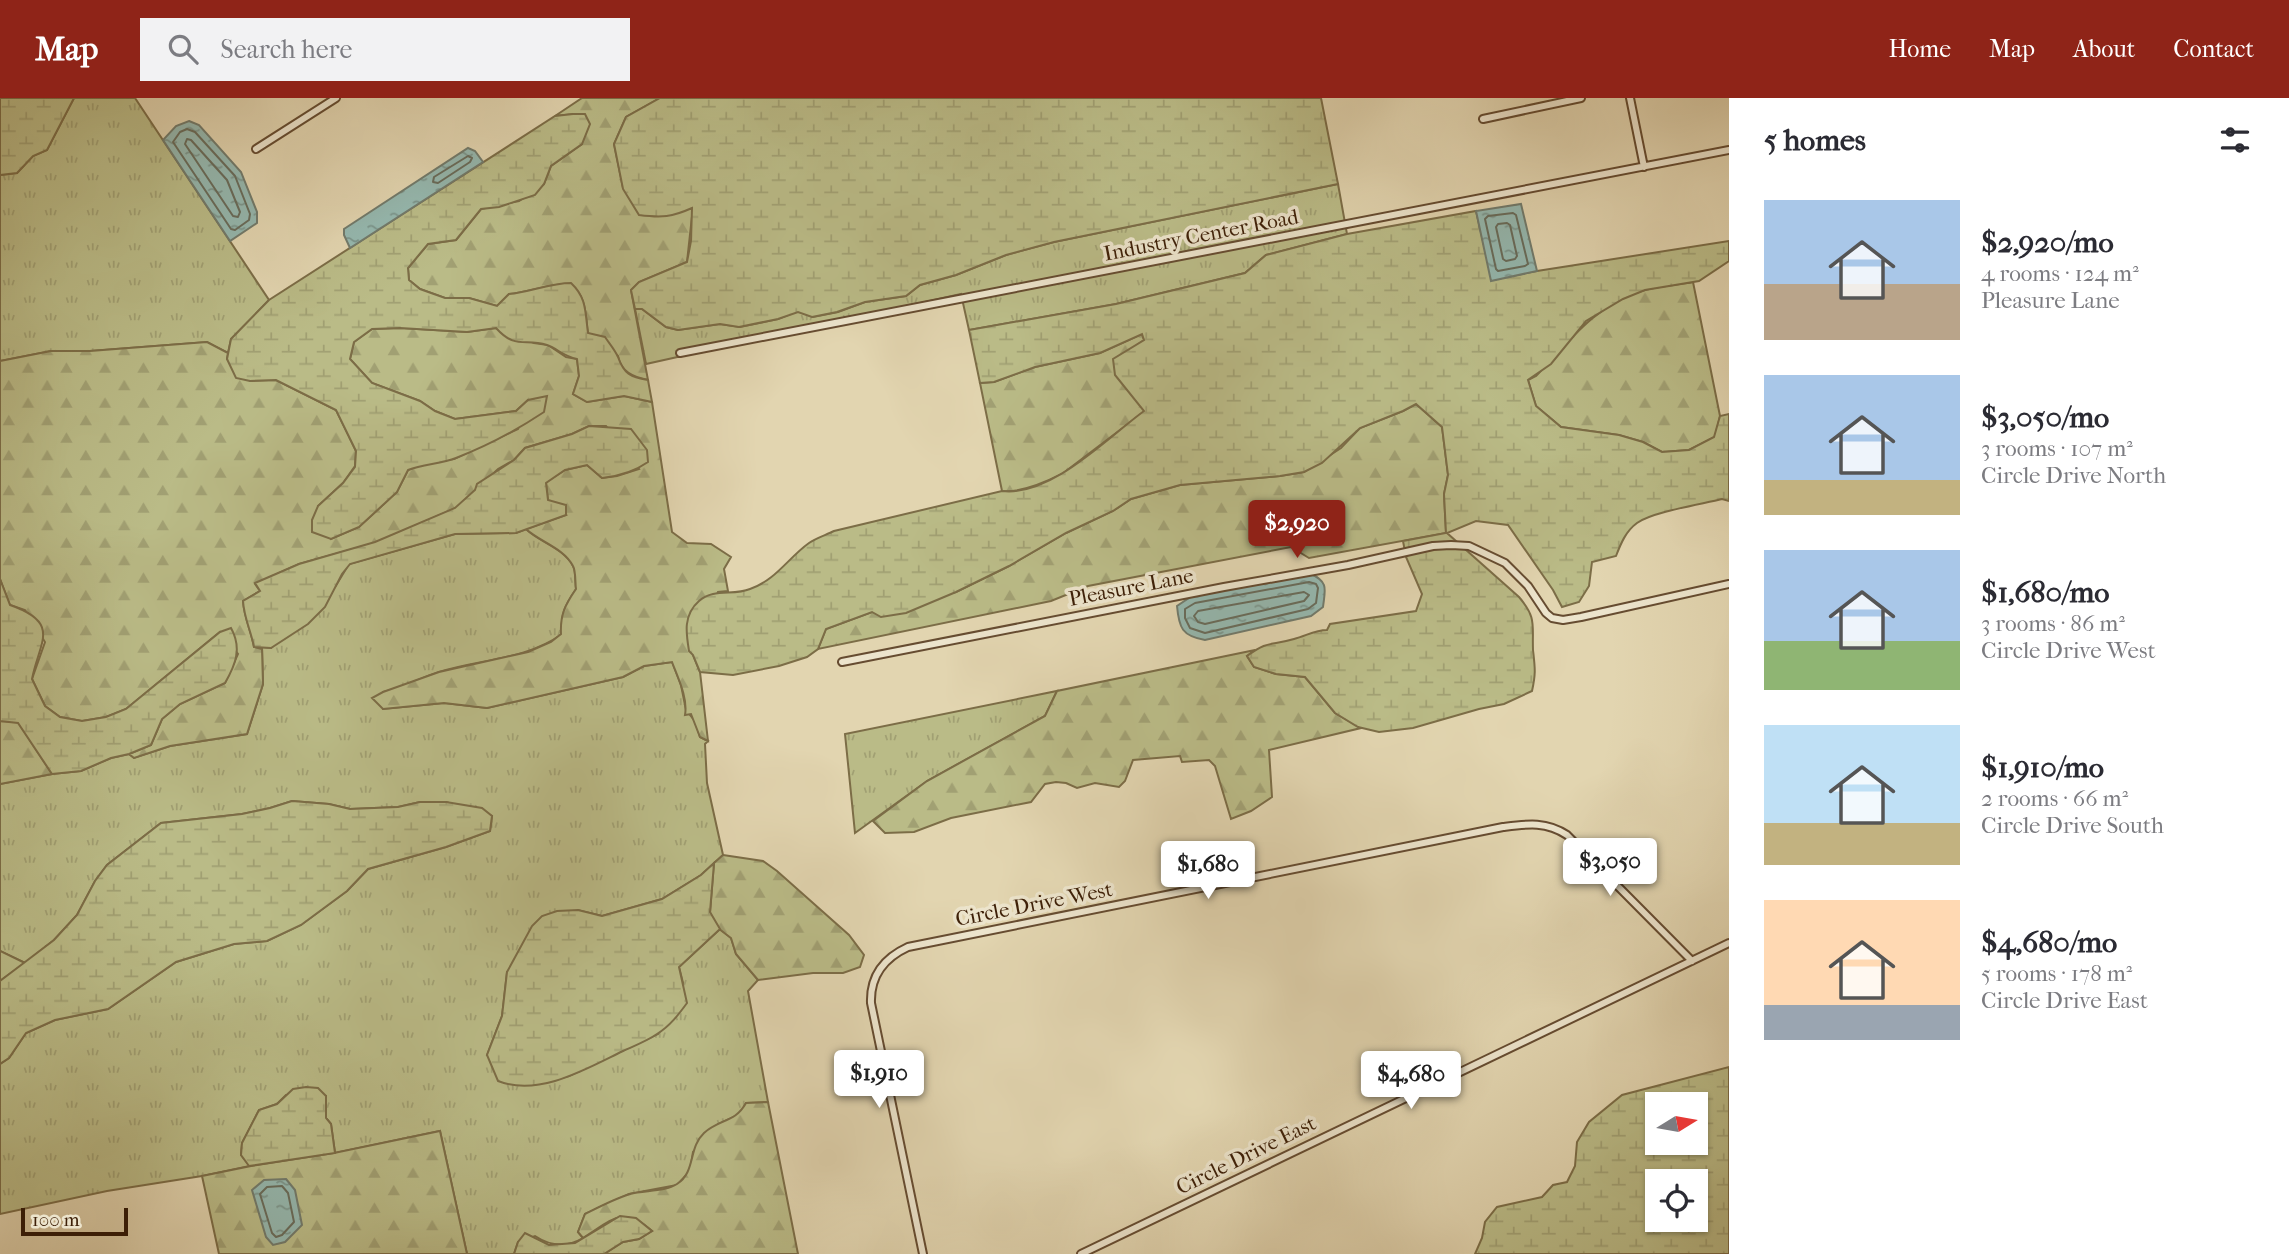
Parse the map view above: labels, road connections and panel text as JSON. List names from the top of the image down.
{
  "streets": {
    "street": [
      "Industry Center Road",
      "Pleasure Lane",
      "Circle Drive West",
      "Circle Drive East"
    ]
  },
  "crossings": [
    ["Circle Drive West", "Circle Drive East"]
  ],
  "scale_bar": "100 m",
  "north": "right",
  "page": {
    "header": "Map",
    "search": "Search here",
    "nav": [
      "Home",
      "Map",
      "About",
      "Contact"
    ],
    "heading": "5 homes",
    "list": [
      {
        "name": "$2,920/mo",
        "note": "4 rooms · 124 m² · Pleasure Lane"
      },
      {
        "name": "$3,050/mo",
        "note": "3 rooms · 107 m² · Circle Drive North"
      },
      {
        "name": "$1,680/mo",
        "note": "3 rooms · 86 m² · Circle Drive West"
      },
      {
        "name": "$1,910/mo",
        "note": "2 rooms · 66 m² · Circle Drive South"
      },
      {
        "name": "$4,680/mo",
        "note": "5 rooms · 178 m² · Circle Drive East"
      }
    ],
    "price": [
      "$2,920",
      "$3,050",
      "$1,680",
      "$1,910",
      "$4,680"
    ],
    "scale": "100 m"
  }
}
